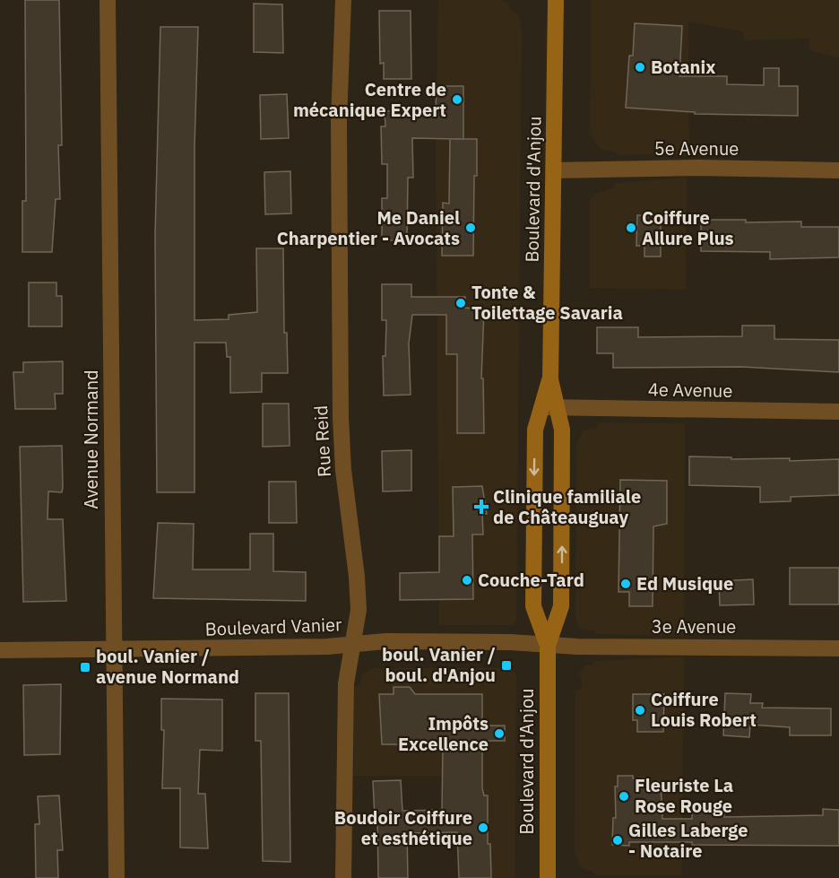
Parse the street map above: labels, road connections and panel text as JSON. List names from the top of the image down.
{
  "streets": {
    "street": [
      "5e Avenue",
      "Boulevard d'Anjou",
      "4e Avenue",
      "Avenue Normand",
      "Rue Reid",
      "Boulevard Vanier",
      "3e Avenue"
    ]
  },
  "crossings": [
    ["5e Avenue", "Boulevard d'Anjou"],
    ["Boulevard d'Anjou", "4e Avenue"],
    ["Boulevard d'Anjou", "Boulevard Vanier"],
    ["Boulevard d'Anjou", "3e Avenue"],
    ["Avenue Normand", "Boulevard Vanier"],
    ["Rue Reid", "Boulevard Vanier"],
    ["Boulevard Vanier", "3e Avenue"]
  ],
  "places": {
    "other": [
      "Botanix",
      "Centre de mécanique Expert",
      "Me Daniel Charpentier - Avocats",
      "Coiffure Allure Plus",
      "Tonte & Toilettage Savaria",
      "Couche-Tard",
      "Ed Musique",
      "Coiffure Louis Robert",
      "Impôts Excellence",
      "Fleuriste La Rose Rouge",
      "Boudoir Coiffure et esthétique",
      "Gilles Laberge - Notaire"
    ],
    "health": ["Clinique familiale de Châteauguay"],
    "transit": ["boul. Vanier / boul. d'Anjou", "boul. Vanier / avenue Normand"]
  }
}
